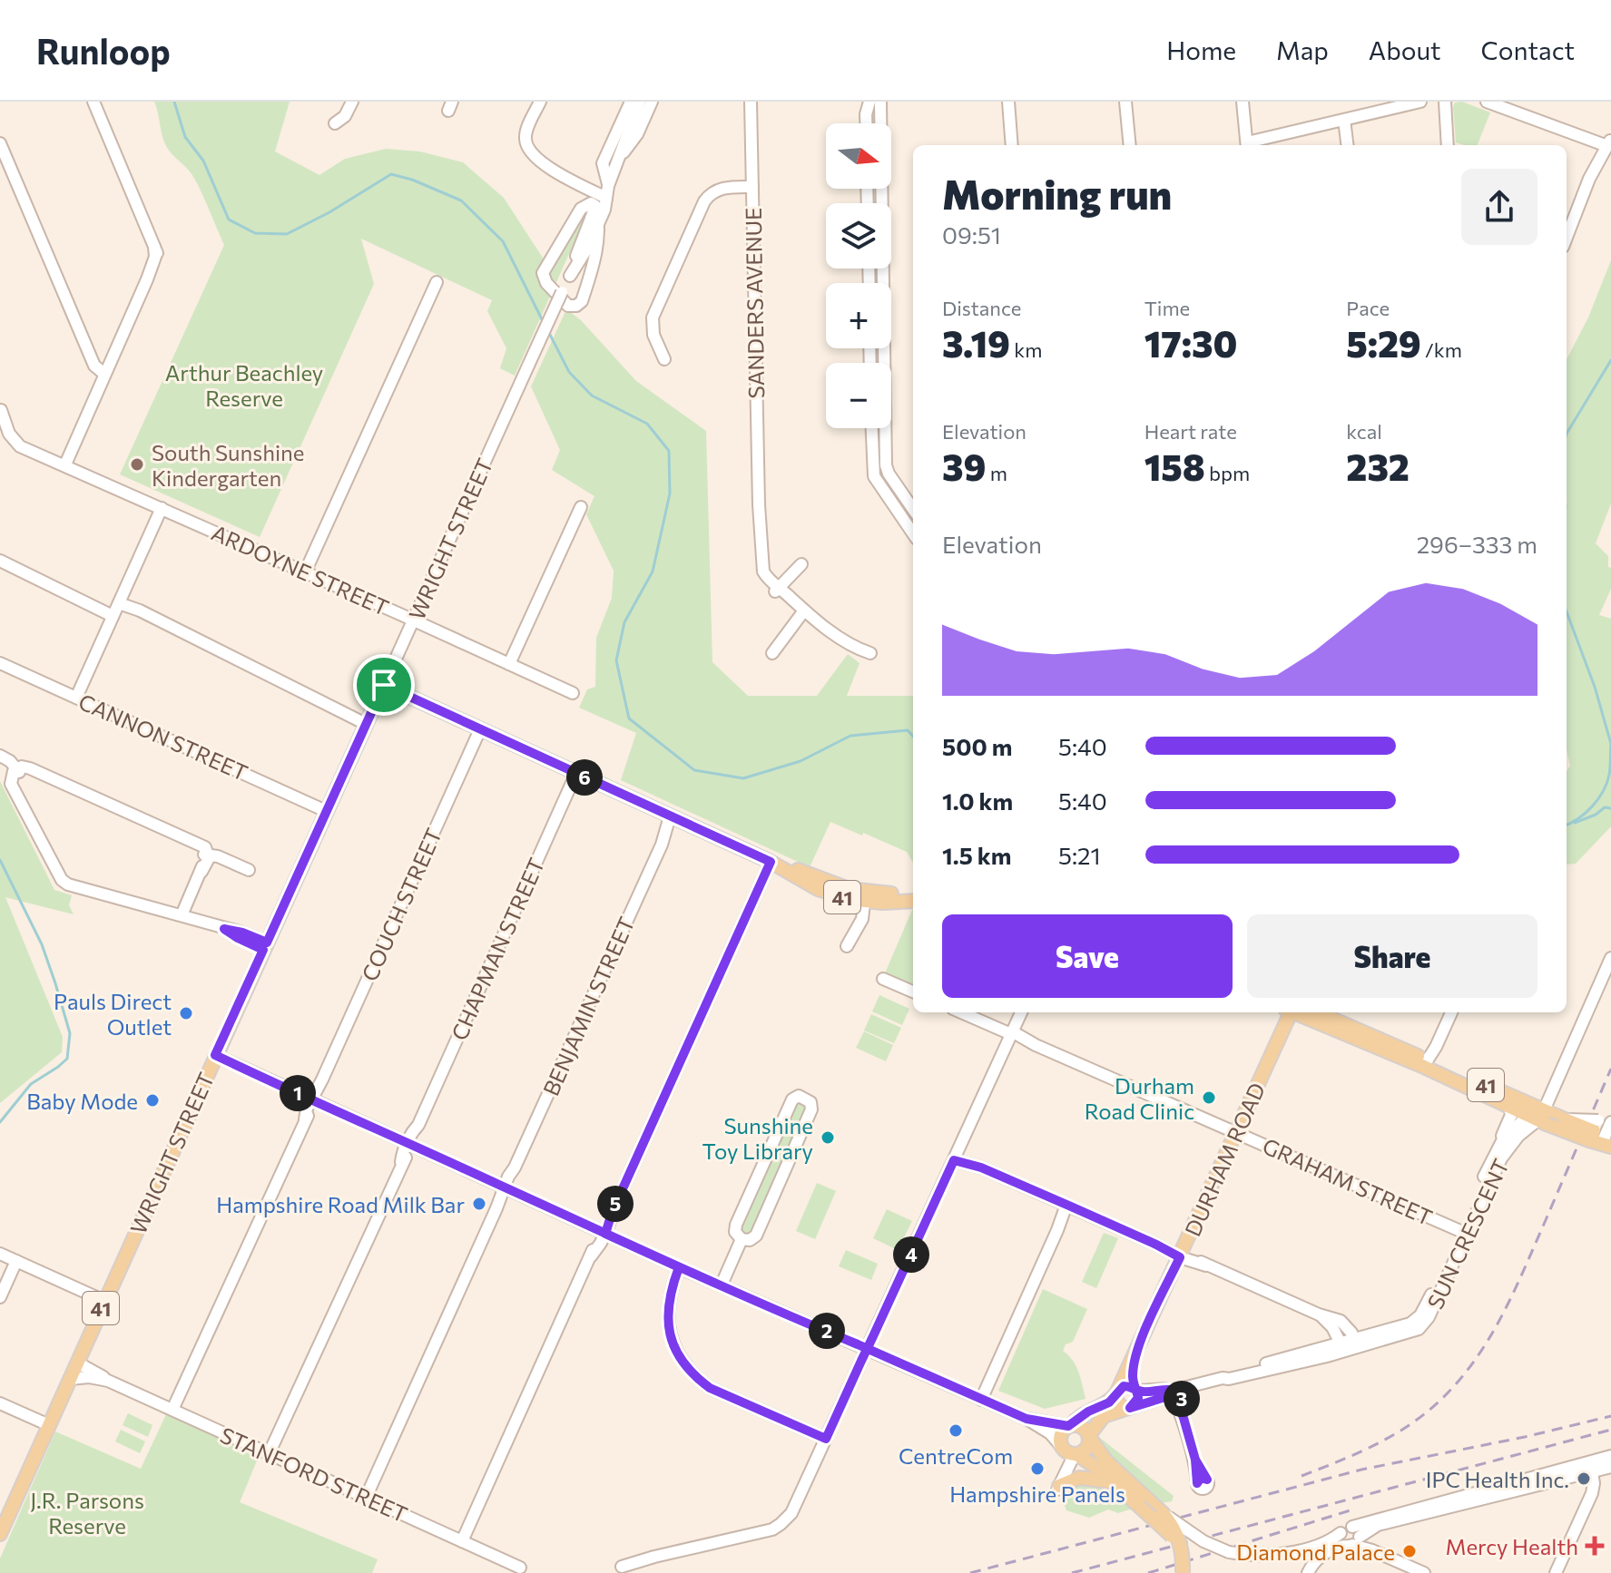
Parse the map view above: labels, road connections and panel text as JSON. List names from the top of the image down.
{
  "streets": {
    "main road": [
      "WRIGHT STREET",
      "41",
      "DURHAM ROAD",
      "SUN CRESCENT"
    ],
    "street": [
      "SANDERS AVENUE",
      "ARDOYNE STREET",
      "CANNON STREET",
      "COUCH STREET",
      "CHAPMAN STREET",
      "BENJAMIN STREET",
      "GRAHAM STREET",
      "STANFORD STREET"
    ]
  },
  "crossings": [
    ["WRIGHT STREET", "ARDOYNE STREET"],
    ["WRIGHT STREET", "CANNON STREET"],
    ["WRIGHT STREET", "41"],
    ["WRIGHT STREET", "STANFORD STREET"],
    ["41", "COUCH STREET"],
    ["41", "CHAPMAN STREET"],
    ["41", "BENJAMIN STREET"],
    ["41", "SUN CRESCENT"],
    ["COUCH STREET", "STANFORD STREET"],
    ["CHAPMAN STREET", "STANFORD STREET"],
    ["BENJAMIN STREET", "STANFORD STREET"],
    ["DURHAM ROAD", "GRAHAM STREET"],
    ["DURHAM ROAD", "SUN CRESCENT"],
    ["GRAHAM STREET", "SUN CRESCENT"]
  ],
  "parks": ["Arthur Beachley Reserve", "J.R. Parsons Reserve"],
  "places": {
    "other": [
      "South Sunshine Kindergarten",
      "Pauls Direct Outlet",
      "Durham Road Clinic",
      "Baby Mode",
      "Sunshine Toy Library",
      "Hampshire Road Milk Bar",
      "CentreCom",
      "Hampshire Panels",
      "IPC Health Inc.",
      "Diamond Palace"
    ],
    "health": ["Mercy Health"]
  },
  "north": "right",
  "page": {
    "header": "Runloop",
    "nav": [
      "Home",
      "Map",
      "About",
      "Contact"
    ],
    "map_buttons": ["+", "−"],
    "heading": ["Morning run", "09:51"],
    "stats": [
      ["Distance", "3.19 km"],
      ["Time", "17:30"],
      ["Pace", "5:29 /km"],
      ["Elevation", "39 m"],
      ["Heart rate", "158 bpm"],
      ["kcal", "232"]
    ],
    "chart": ["Elevation", "296–333 m"],
    "list": [
      {
        "name": "500 m",
        "note": "5:40"
      },
      {
        "name": "1.0 km",
        "note": "5:40"
      },
      {
        "name": "1.5 km",
        "note": "5:21"
      }
    ],
    "pins": [
      "6",
      "1",
      "5",
      "4",
      "2",
      "3"
    ],
    "buttons": ["Save", "Share"]
  }
}
